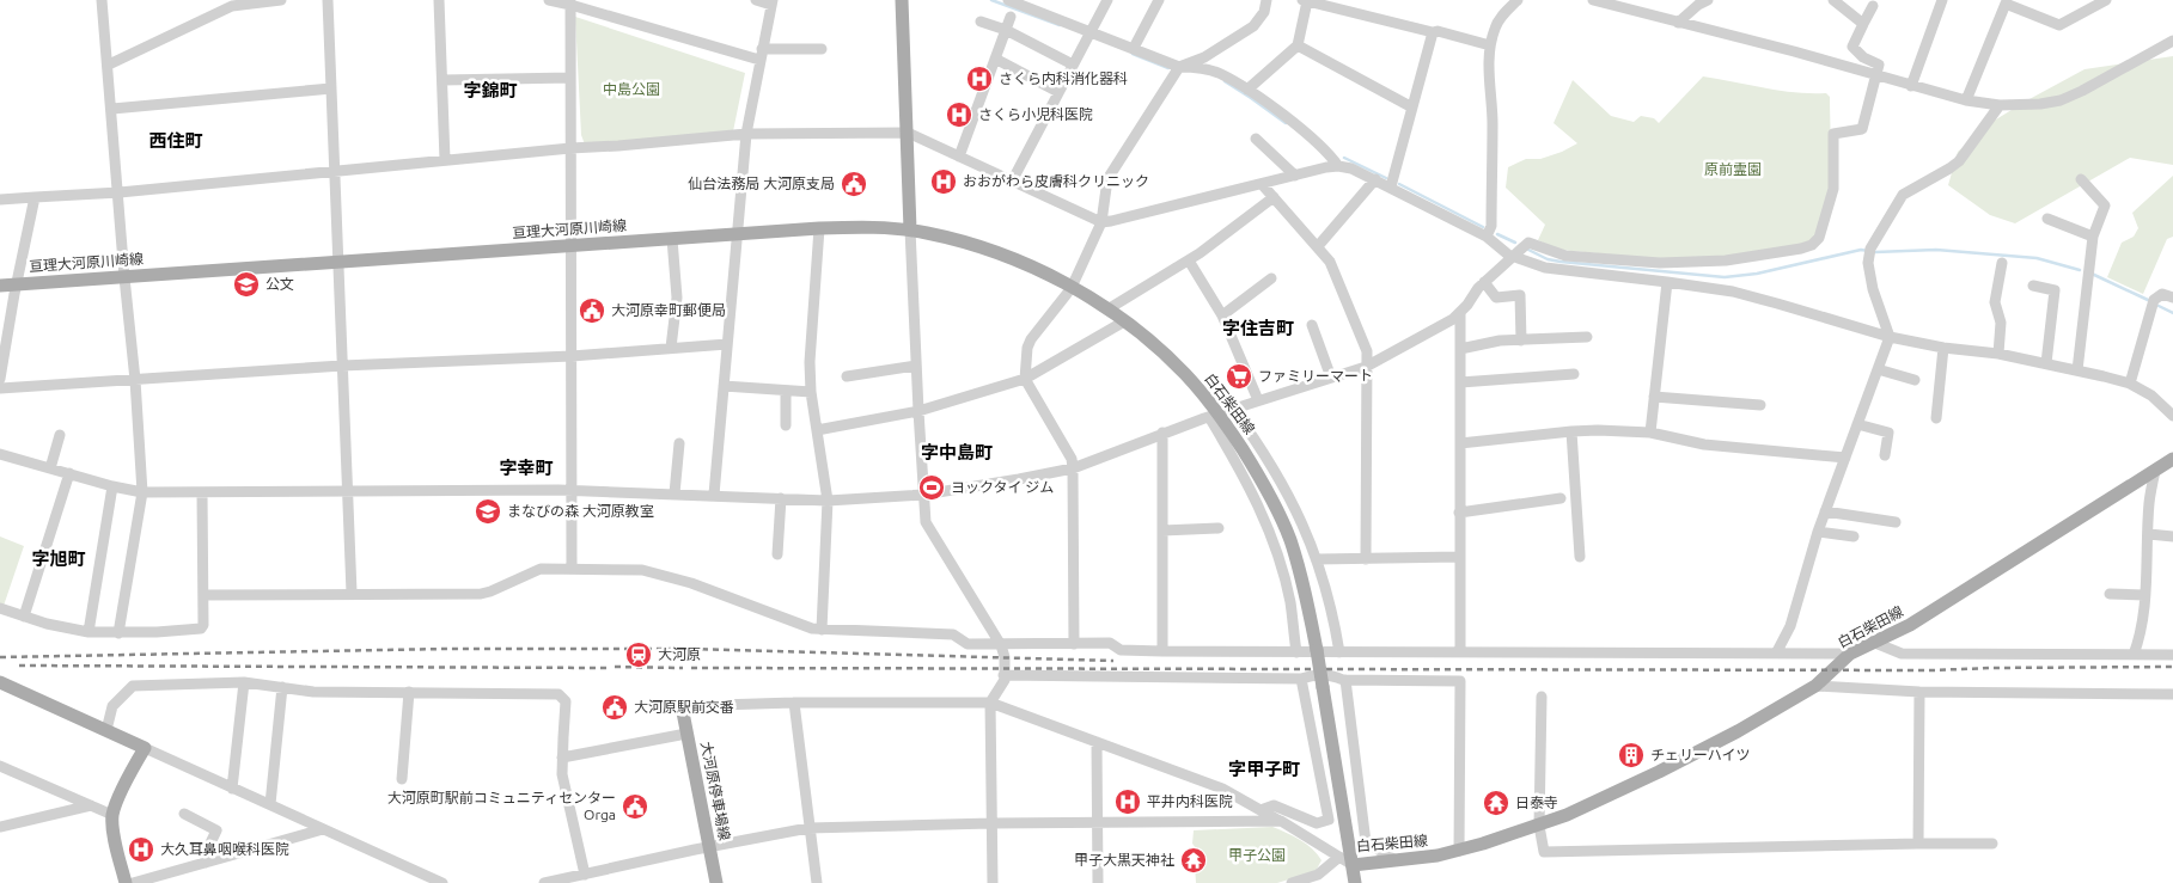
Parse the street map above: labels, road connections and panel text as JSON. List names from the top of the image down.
{
  "streets": {
    "main road": ["亘理大河原川崎線", "白石柴田線", "大河原停車場線"]
  },
  "crossings": [
    ["亘理大河原川崎線", "白石柴田線"]
  ],
  "districts": [
    "字錦町",
    "西住町",
    "字住吉町",
    "字中島町",
    "字幸町",
    "字旭町",
    "字甲子町"
  ],
  "parks": ["中島公園", "原前霊園", "甲子公園"],
  "places": {
    "hospital": [
      "さくら内科消化器科",
      "さくら小児科医院",
      "おおがわら皮膚科クリニック",
      "平井内科医院",
      "大久耳鼻咽喉科医院"
    ],
    "public building": [
      "仙台法務局 大河原支局",
      "大河原幸町郵便局",
      "大河原駅前交番",
      "大河原町駅前コミュニティセンター Orga"
    ],
    "school or university": ["公文", "まなびの森 大河原教室"],
    "supermarket": ["ファミリーマート"],
    "sports": ["ヨックタイ ジム"],
    "station": ["大河原"],
    "building": ["チェリーハイツ"],
    "temple": ["日泰寺", "甲子大黒天神社"]
  }
}
